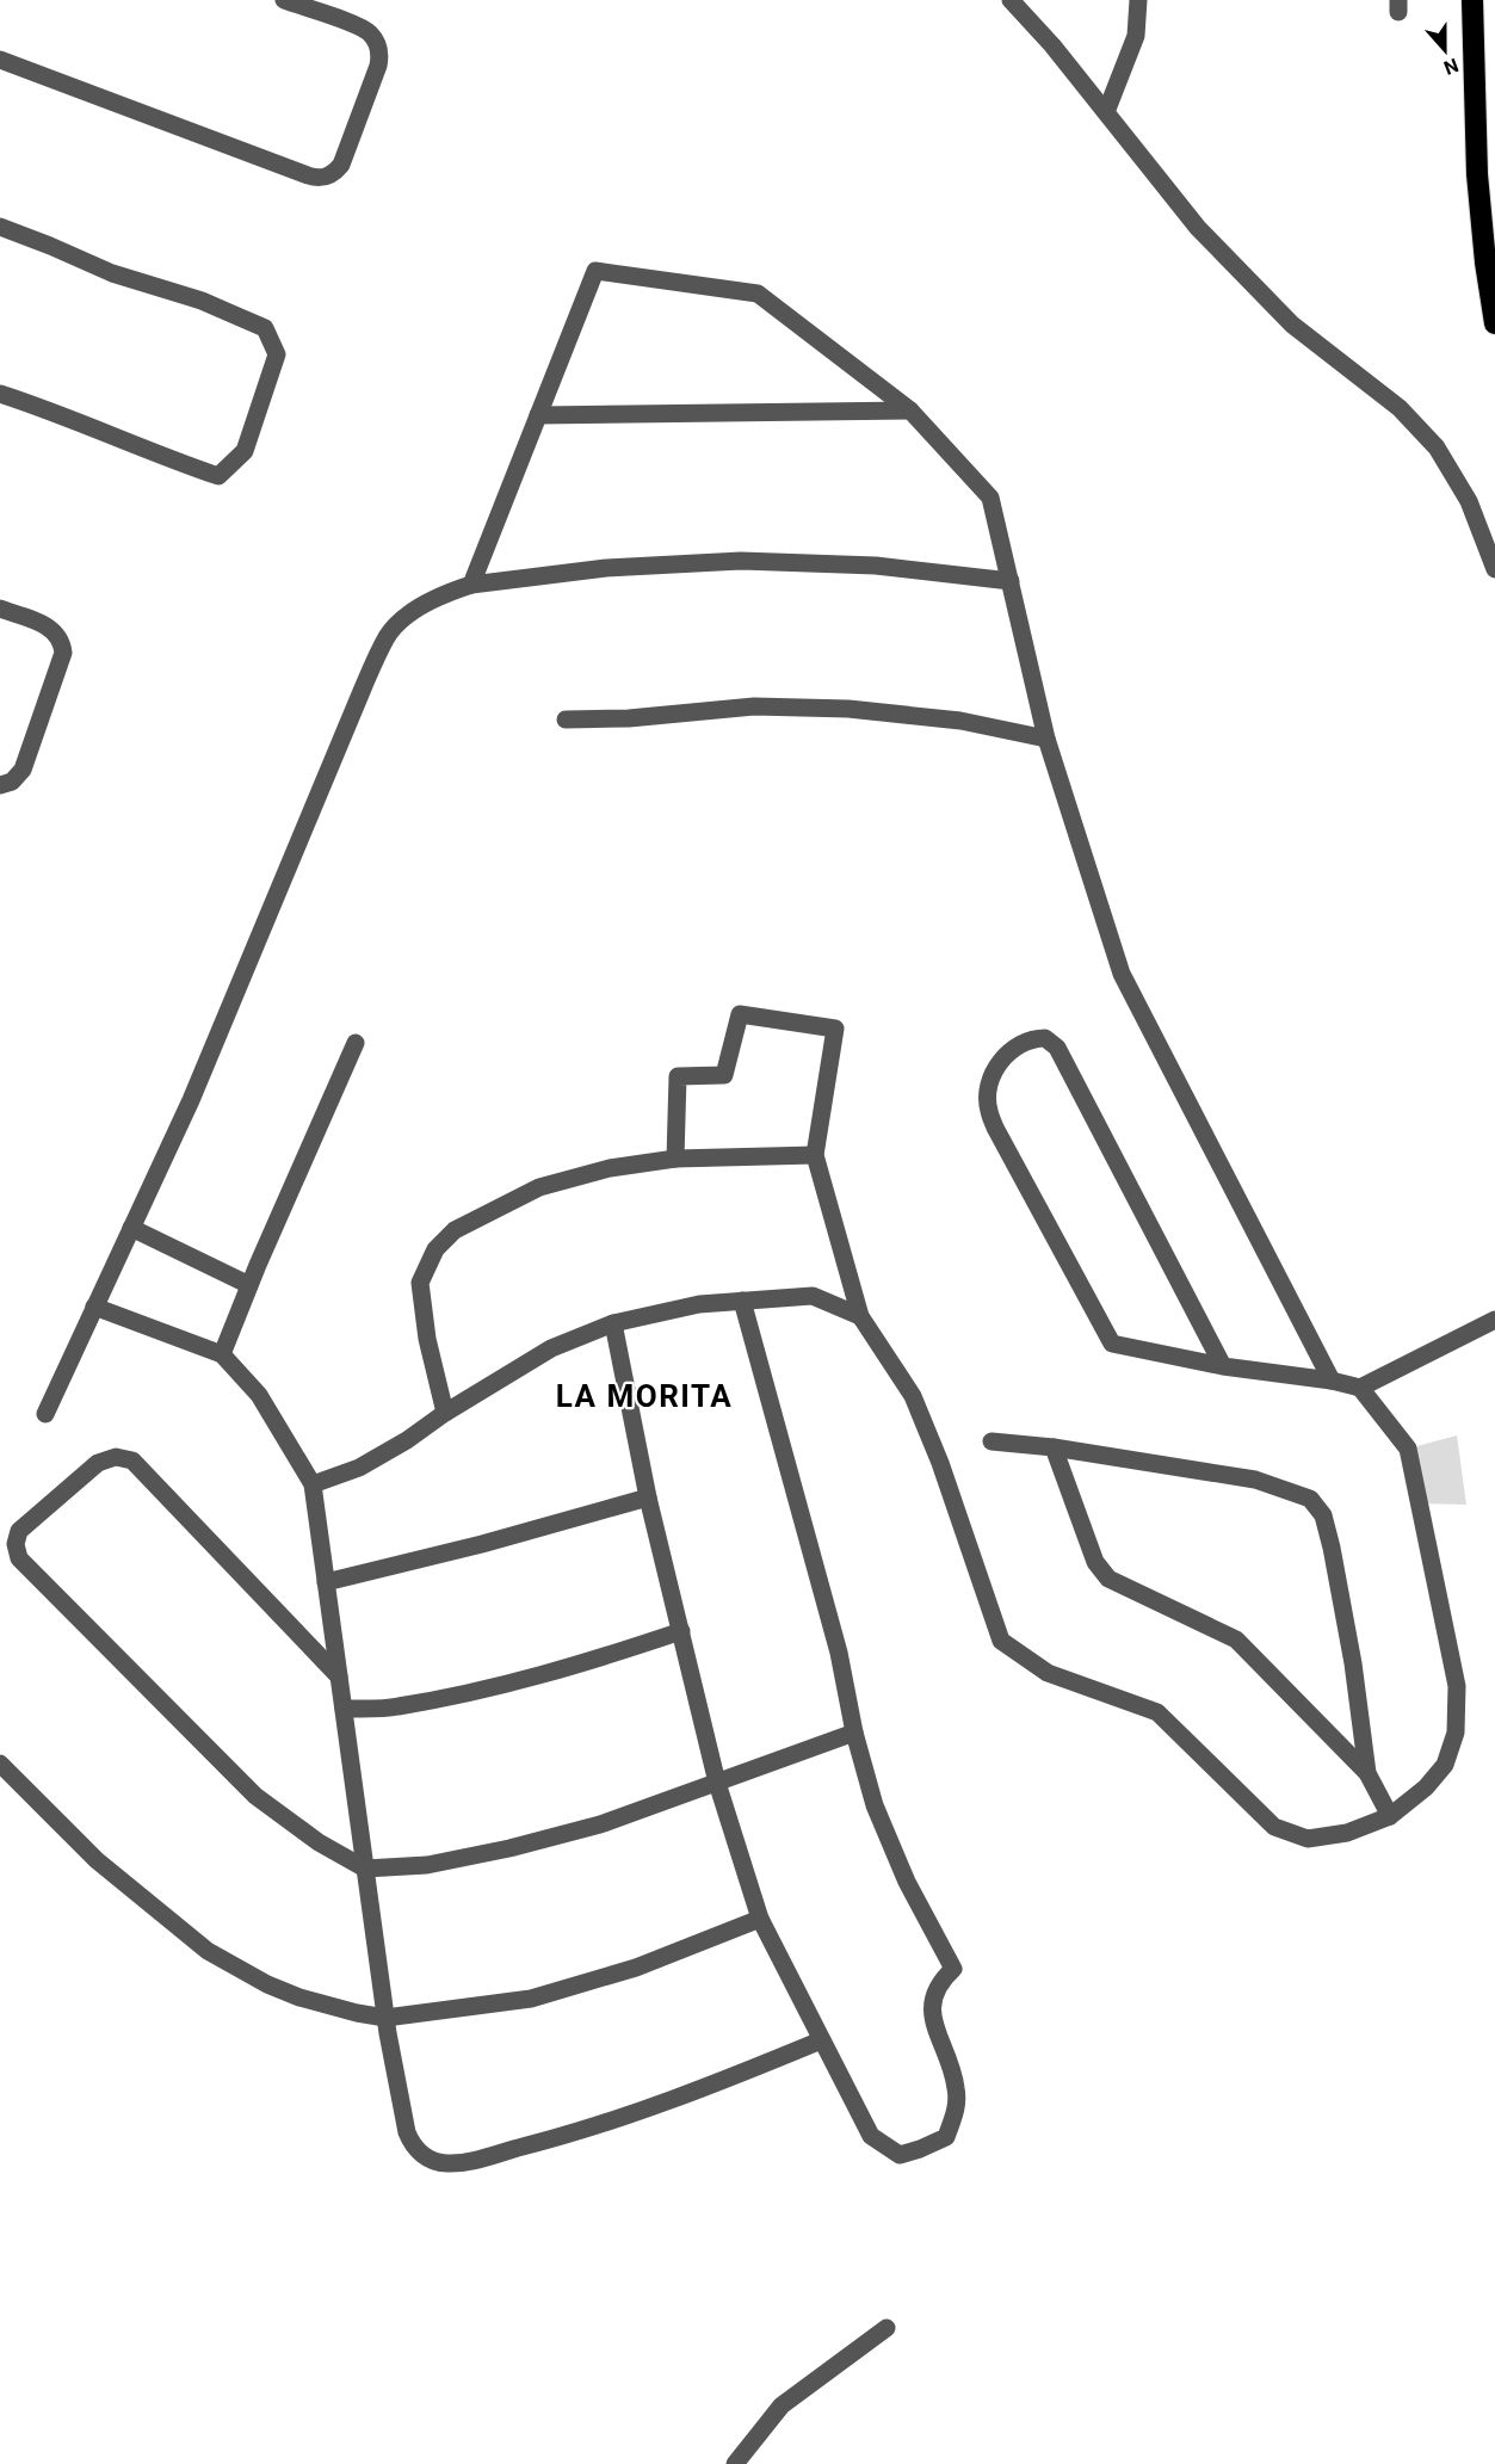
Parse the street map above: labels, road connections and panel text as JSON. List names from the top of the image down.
{
  "districts": ["LA MORITA"],
  "north": "bottom"
}
